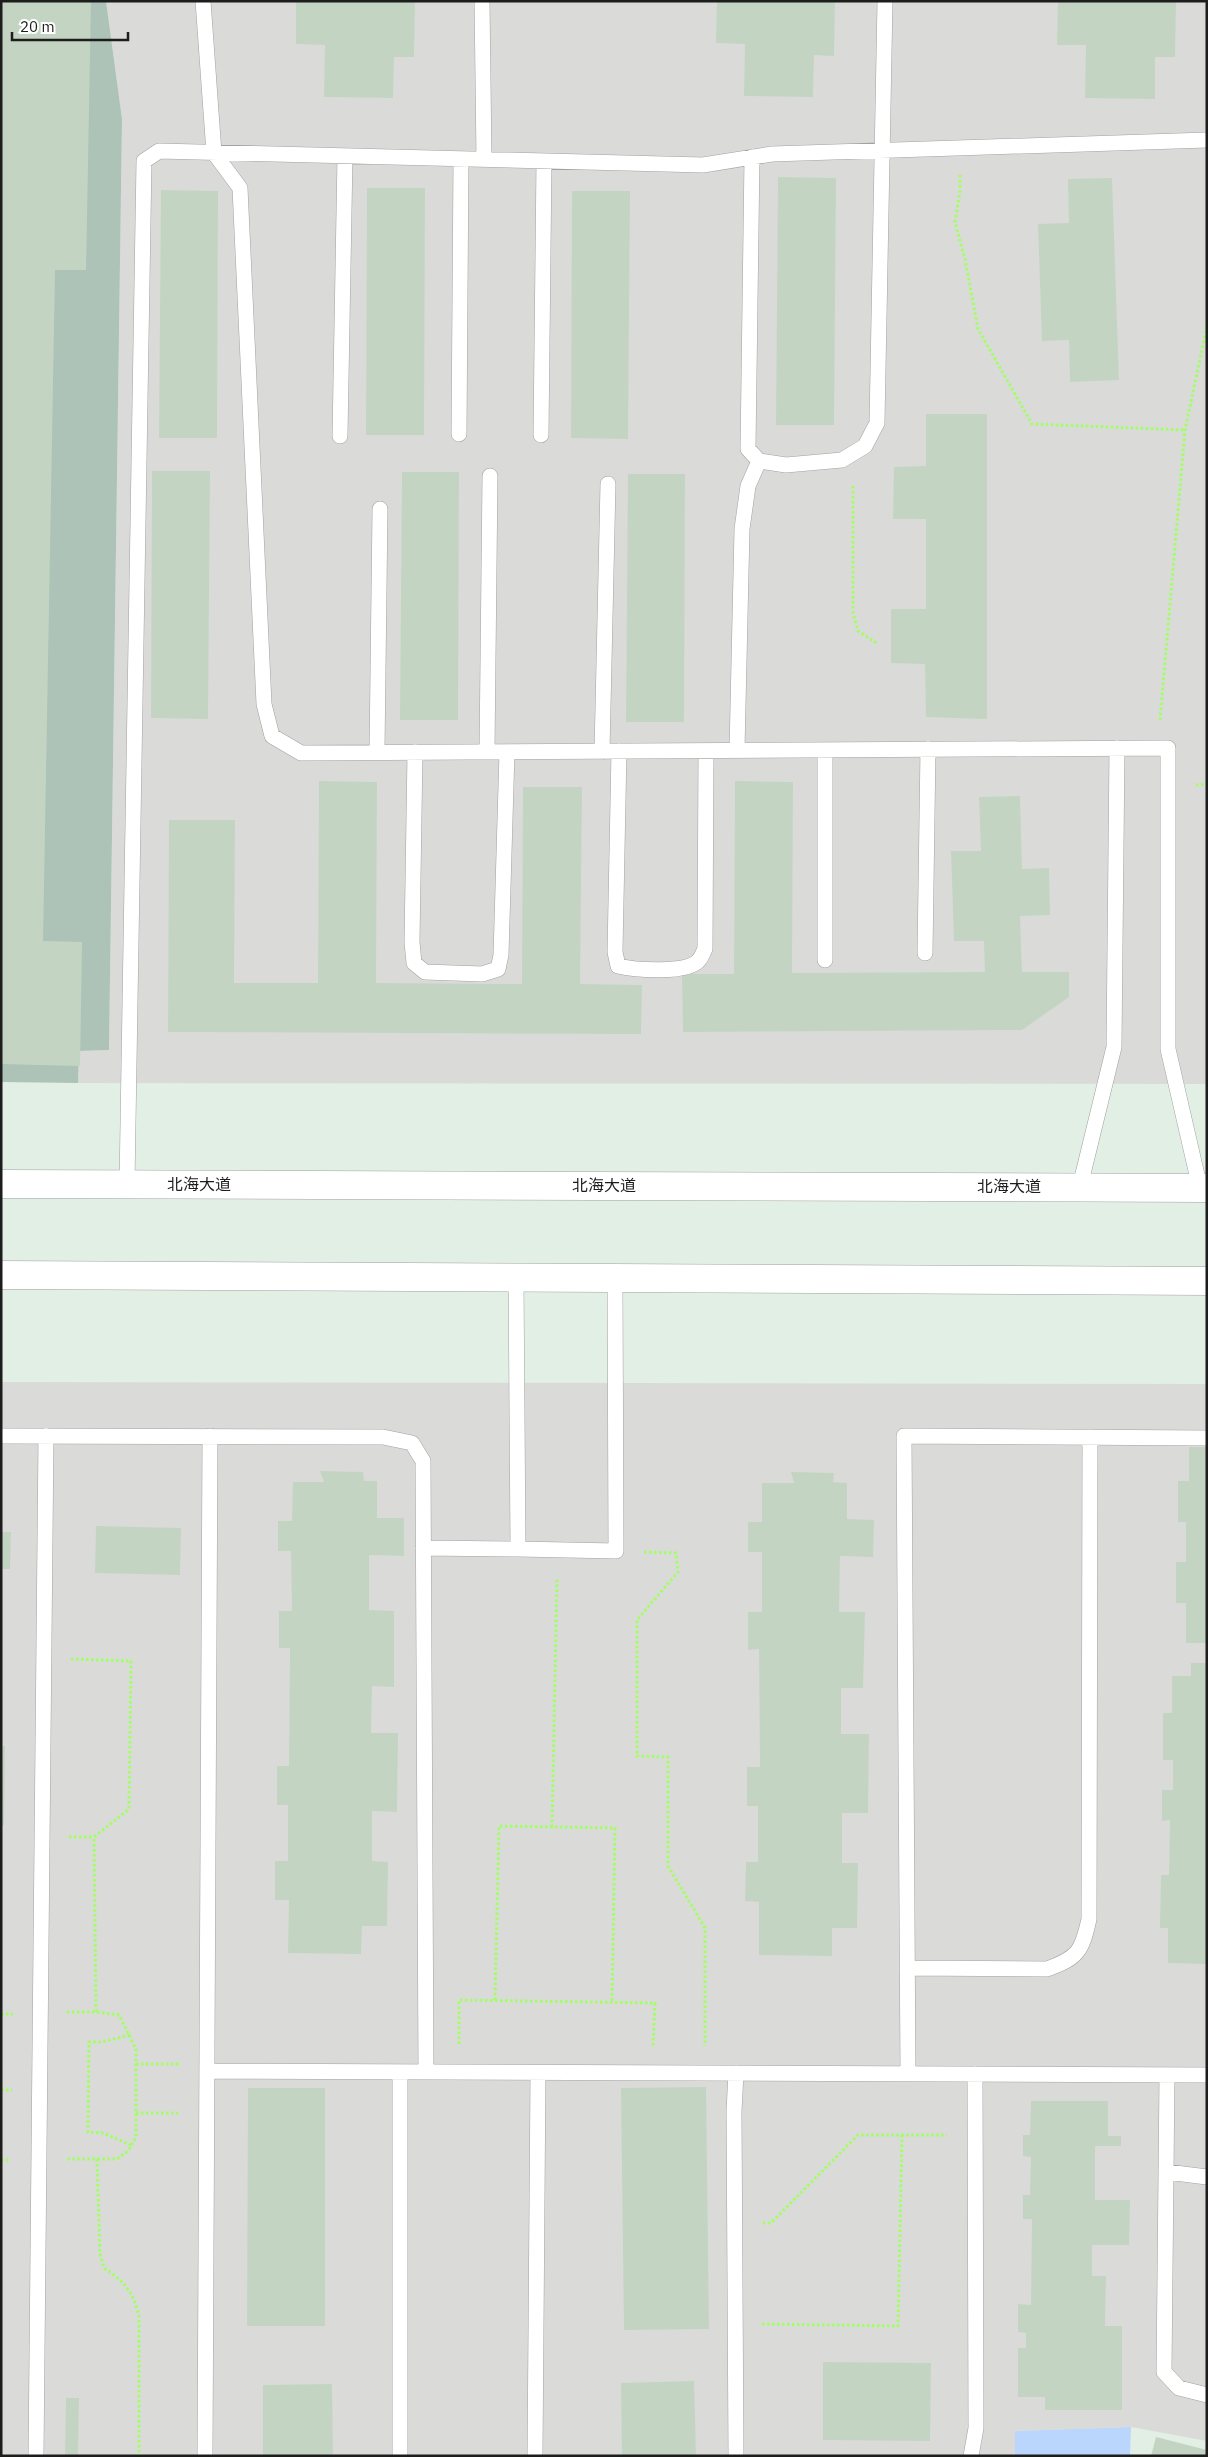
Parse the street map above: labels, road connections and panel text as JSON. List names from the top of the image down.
{
  "streets": {
    "street": ["北海大道"]
  },
  "scale_bar": "20 m"
}
